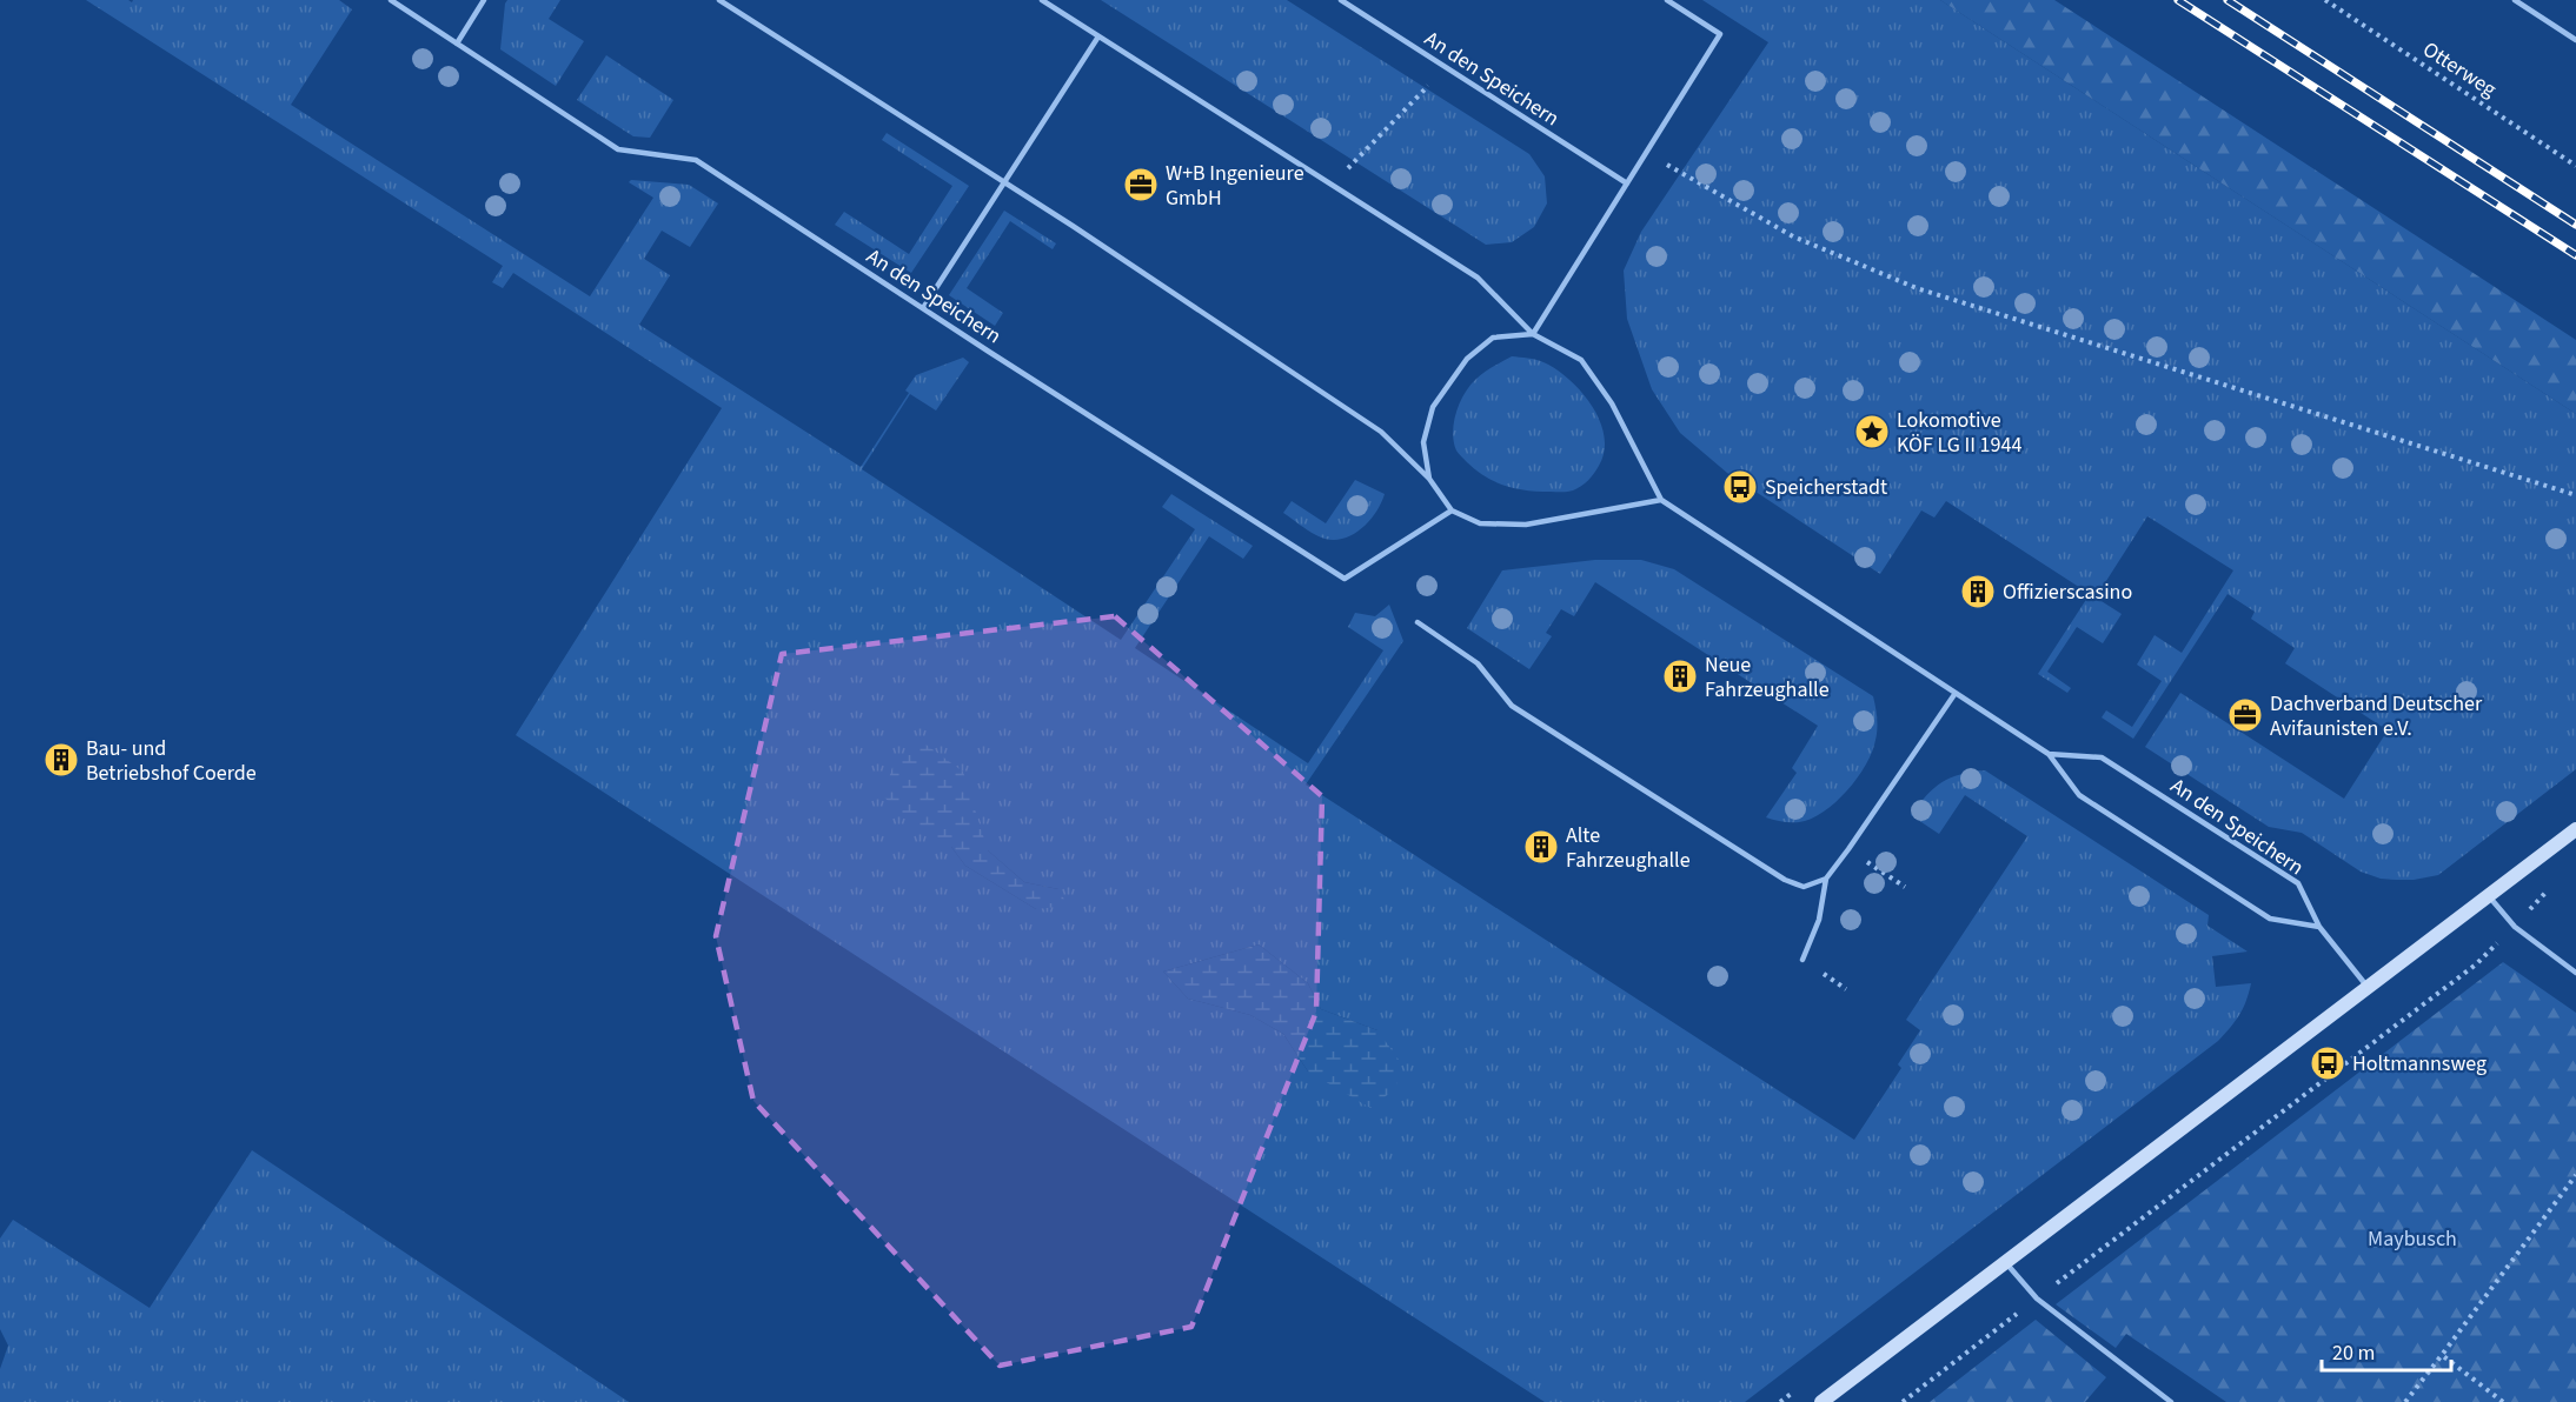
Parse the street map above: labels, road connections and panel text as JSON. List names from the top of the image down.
{
  "streets": {
    "lane": ["An den Speichern"],
    "path": ["Otterweg"]
  },
  "parks": ["Maybusch"],
  "places": {
    "office": ["W+B Ingenieure GmbH", "Dachverband Deutscher Avifaunisten e.V."],
    "place": ["Lokomotive KÖF LG II 1944"],
    "bus stop": ["Speicherstadt", "Holtmannsweg"],
    "building": [
      "Offizierscasino",
      "Neue Fahrzeughalle",
      "Bau- und Betriebshof Coerde",
      "Alte Fahrzeughalle"
    ]
  },
  "scale_bar": "20 m"
}
